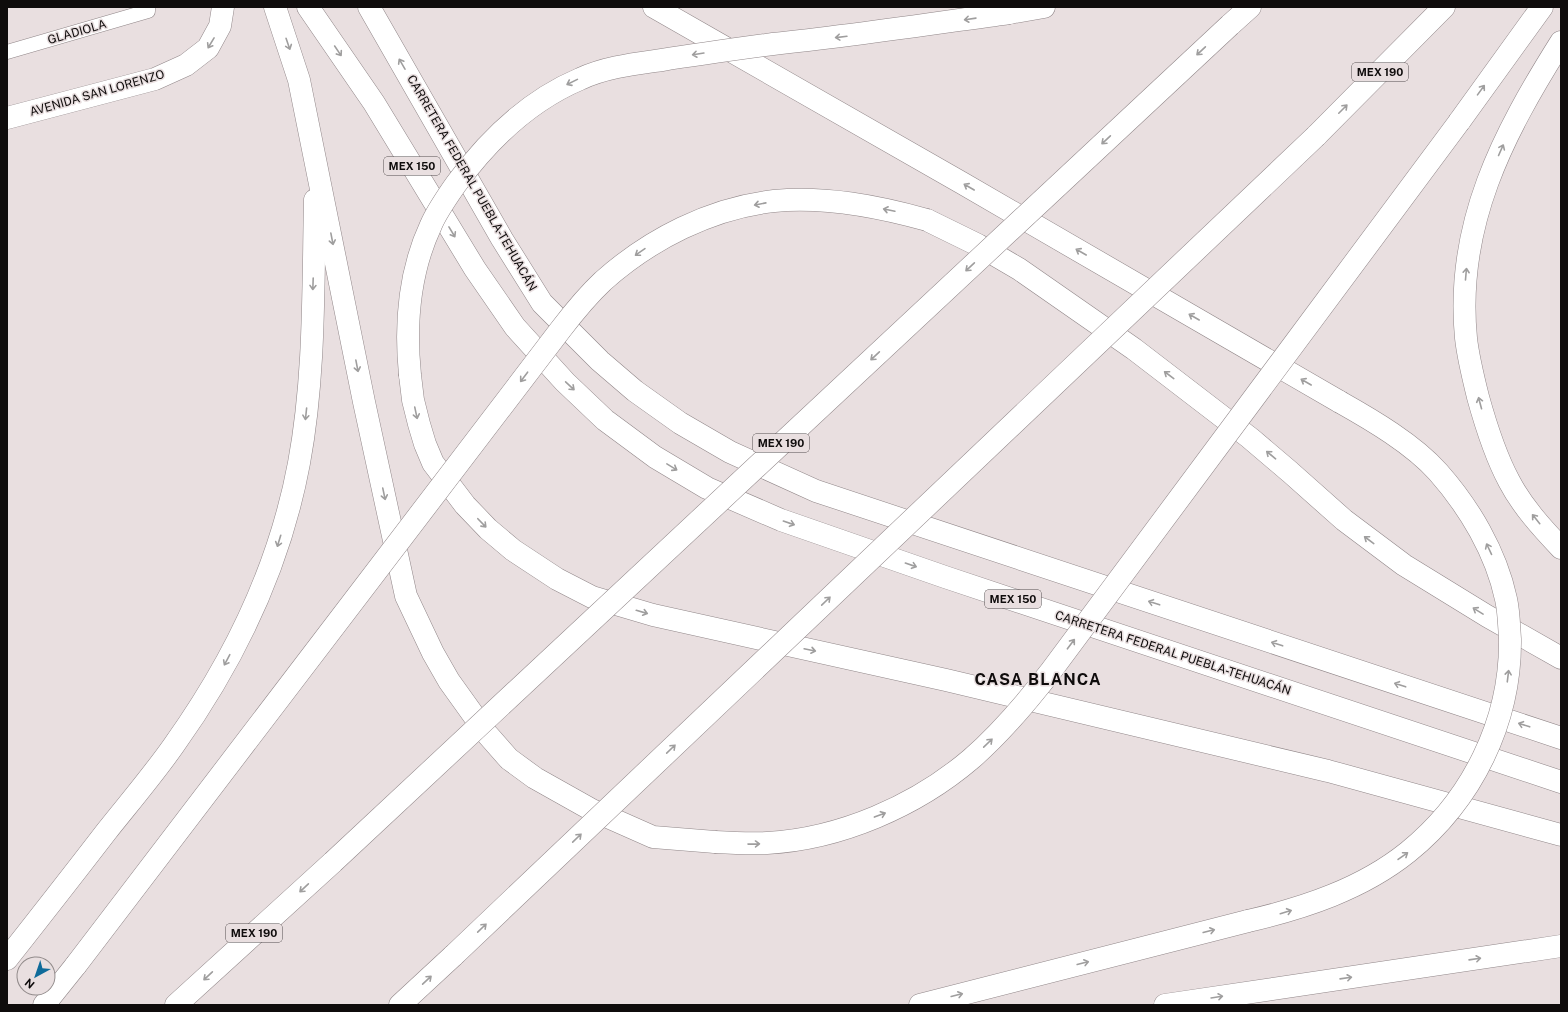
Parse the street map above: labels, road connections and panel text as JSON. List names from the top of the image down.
{
  "streets": {
    "main road": [
      "MEX 190",
      "AVENIDA SAN LORENZO",
      "MEX 150",
      "CARRETERA FEDERAL PUEBLA-TEHUACÁN"
    ],
    "lane": ["GLADIOLA"]
  },
  "one_way": ["AVENIDA SAN LORENZO"],
  "districts": ["CASA BLANCA"],
  "north": "bottom left"
}
